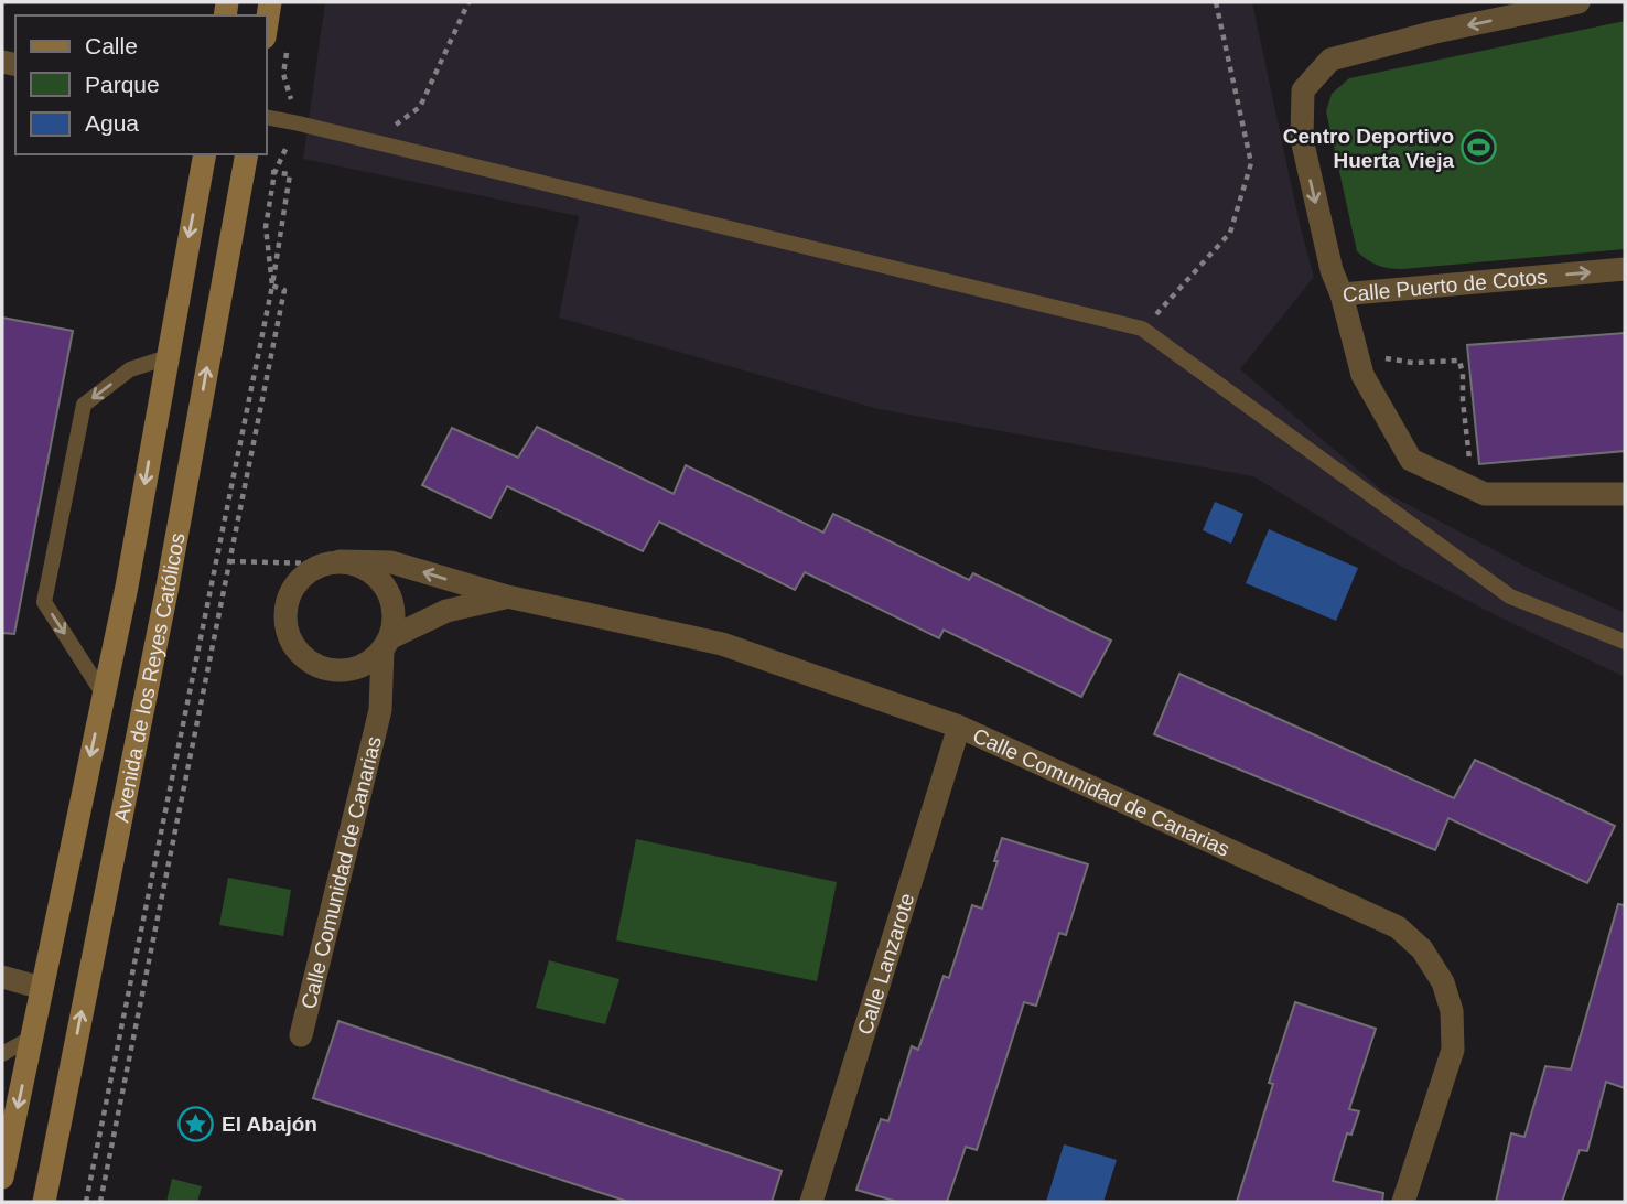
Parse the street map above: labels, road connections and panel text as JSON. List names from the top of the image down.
{
  "streets": {
    "street": [
      "Calle Puerto de Cotos",
      "Avenida de los Reyes Católicos",
      "Calle Comunidad de Canarias",
      "Calle Lanzarote"
    ]
  },
  "crossings": [
    ["Calle Comunidad de Canarias", "Calle Lanzarote"]
  ],
  "one_way": ["Calle Puerto de Cotos"],
  "places": {
    "sports": ["Centro Deportivo Huerta Vieja"],
    "place": ["El Abajón"]
  },
  "legend": ["Calle", "Parque", "Agua"]
}
